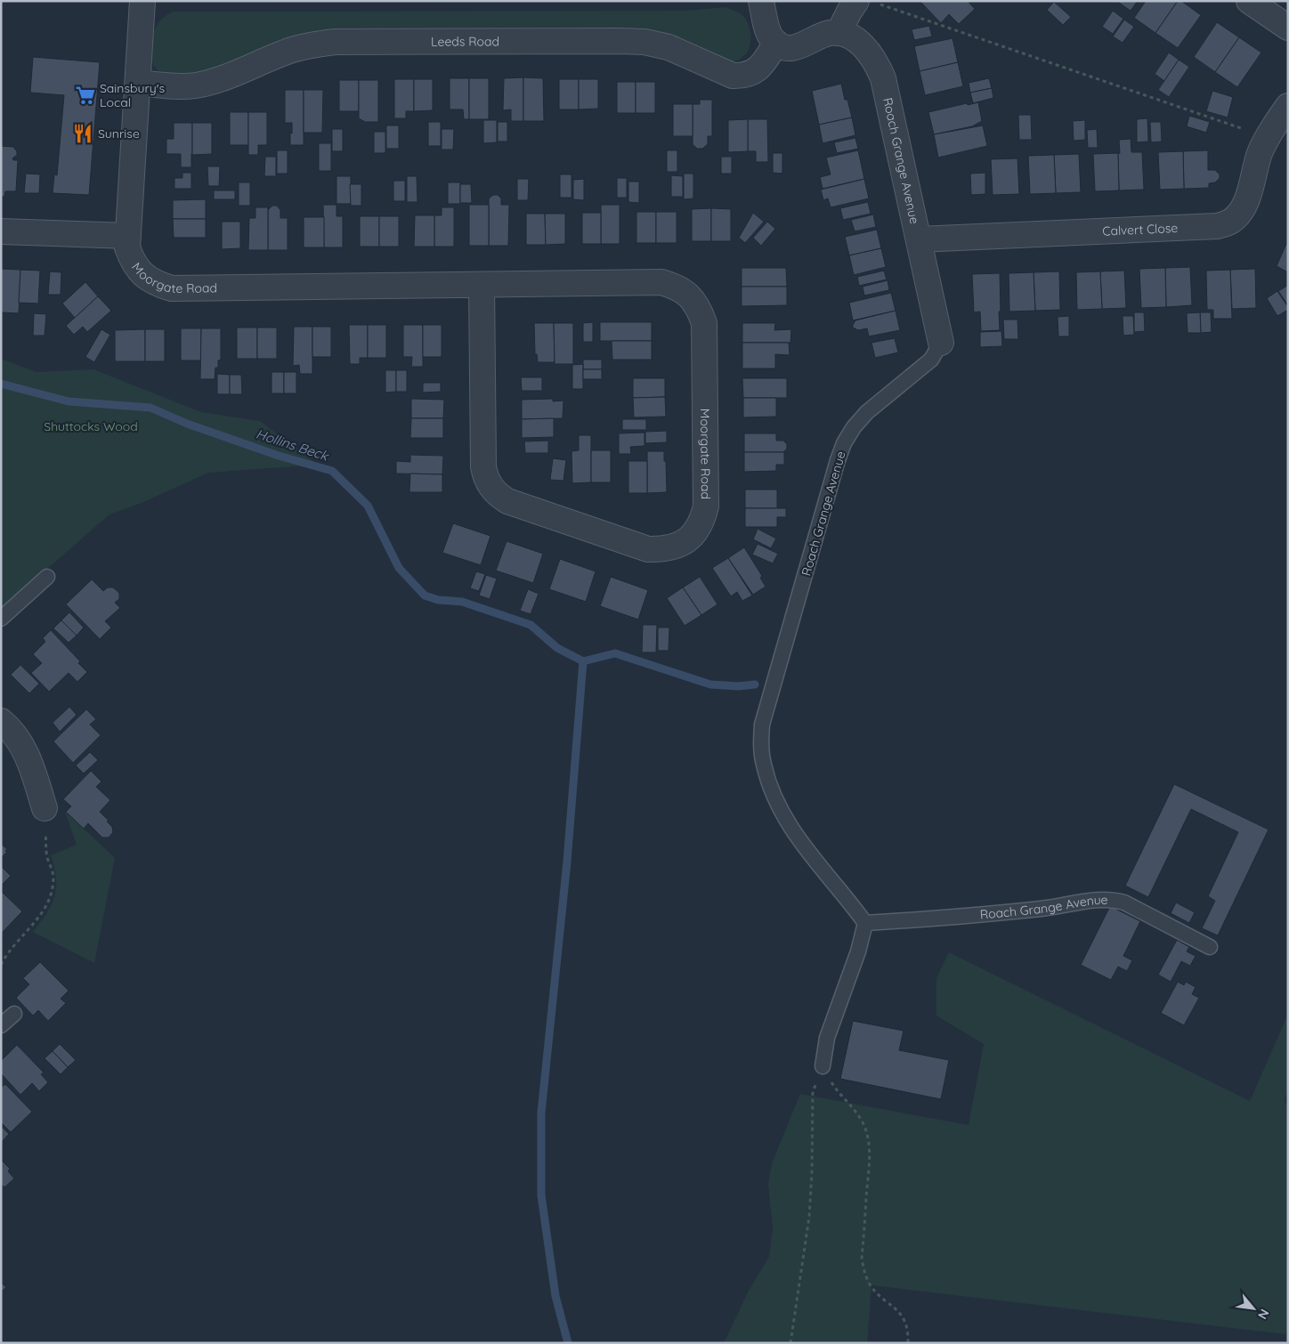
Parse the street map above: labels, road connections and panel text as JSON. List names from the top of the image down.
{
  "streets": {
    "street": [
      "Leeds Road",
      "Roach Grange Avenue",
      "Calvert Close",
      "Moorgate Road"
    ]
  },
  "crossings": [
    ["Leeds Road", "Moorgate Road"],
    ["Roach Grange Avenue", "Calvert Close"]
  ],
  "water": ["Hollins Beck"],
  "parks": ["Shuttocks Wood"],
  "places": {
    "supermarket": ["Sainsbury's Local"],
    "restaurant": ["Sunrise"]
  },
  "north": "bottom right"
}
